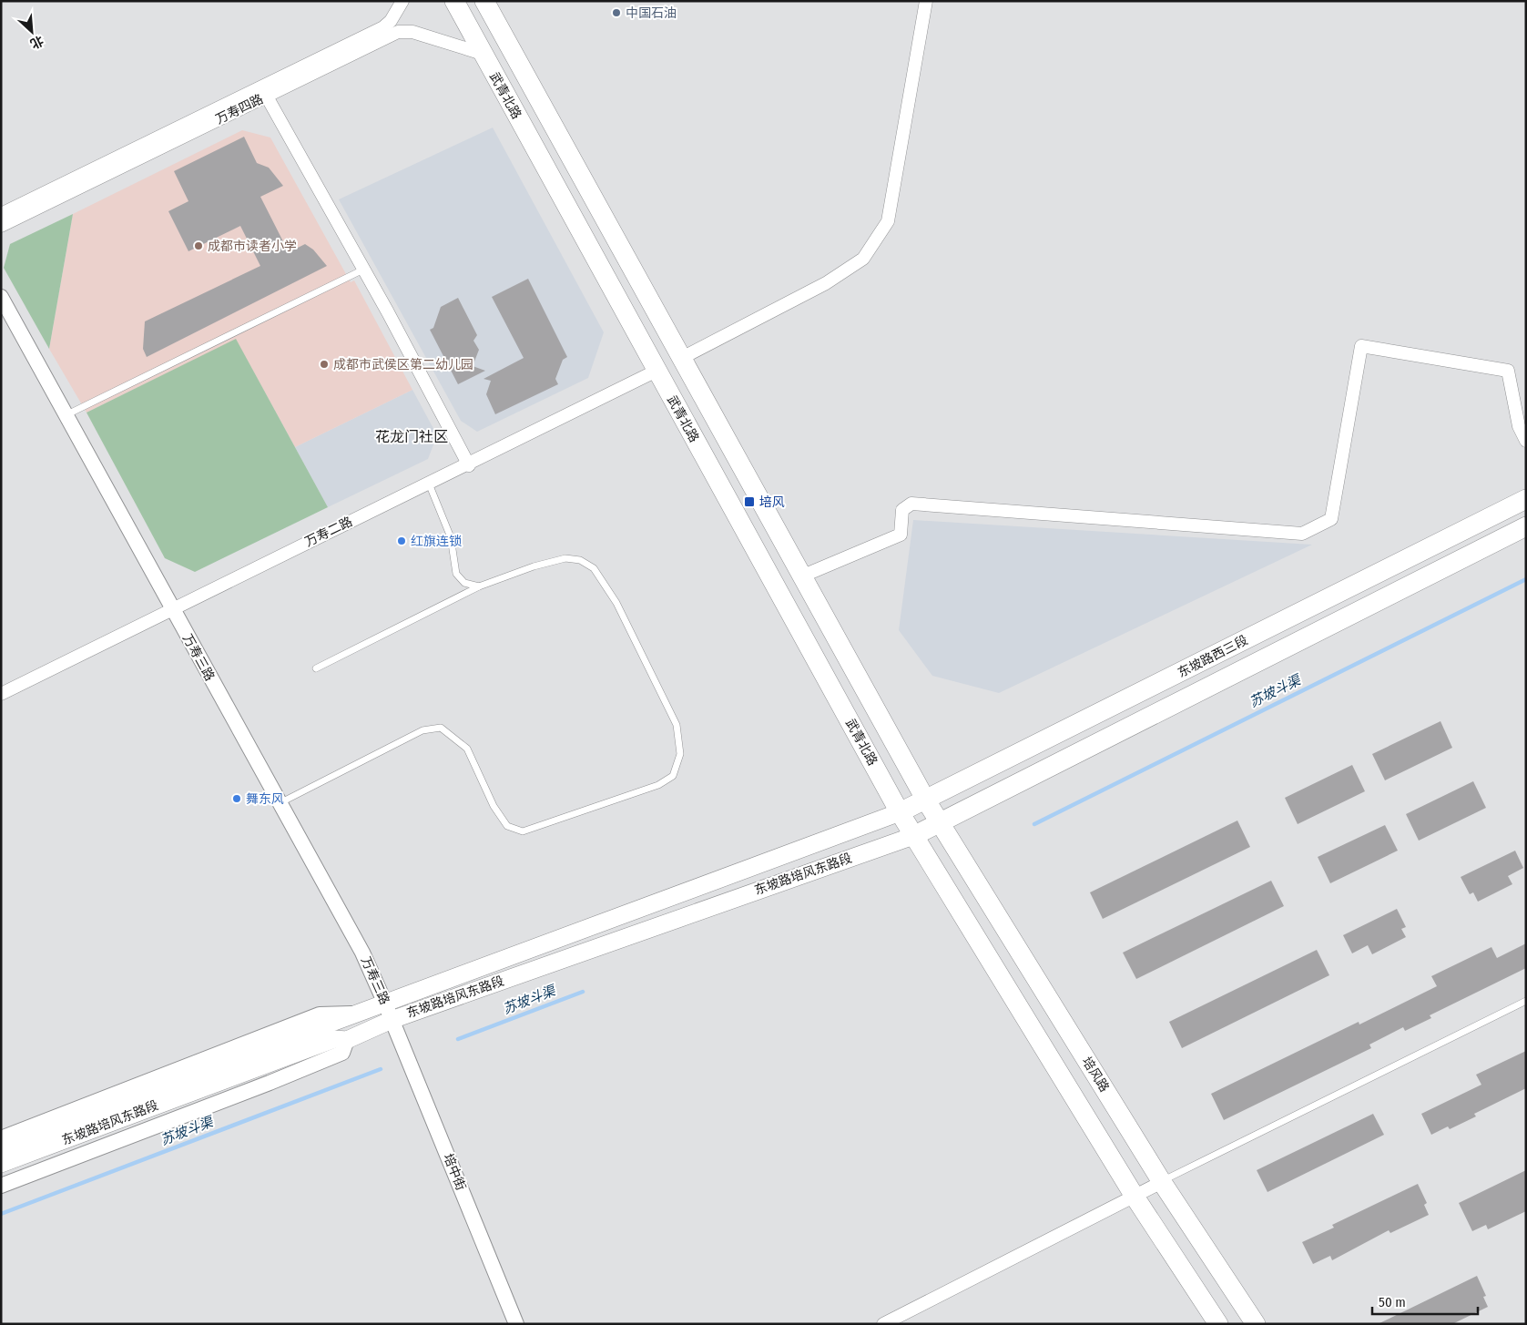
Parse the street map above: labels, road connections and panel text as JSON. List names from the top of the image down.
{
  "streets": {
    "main road": [
      "武青北路",
      "东坡路西三段",
      "东坡路培风东路段",
      "培风路"
    ],
    "street": [
      "万寿四路",
      "万寿二路",
      "万寿三路",
      "培中街"
    ]
  },
  "crossings": [
    ["武青北路", "万寿四路"],
    ["武青北路", "万寿二路"],
    ["武青北路", "东坡路西三段"],
    ["武青北路", "东坡路培风东路段"],
    ["万寿二路", "万寿三路"],
    ["东坡路西三段", "东坡路培风东路段"],
    ["东坡路西三段", "培风路"],
    ["万寿三路", "东坡路培风东路段"],
    ["万寿三路", "培中街"],
    ["东坡路培风东路段", "培中街"]
  ],
  "districts": ["花龙门社区"],
  "water": ["苏坡斗渠"],
  "places": {
    "other": [
      "中国石油",
      "成都市读者小学",
      "成都市武侯区第二幼儿园",
      "红旗连锁",
      "舞东风"
    ],
    "transit": ["培风"]
  },
  "scale_bar": "50 m",
  "north": "bottom right"
}
